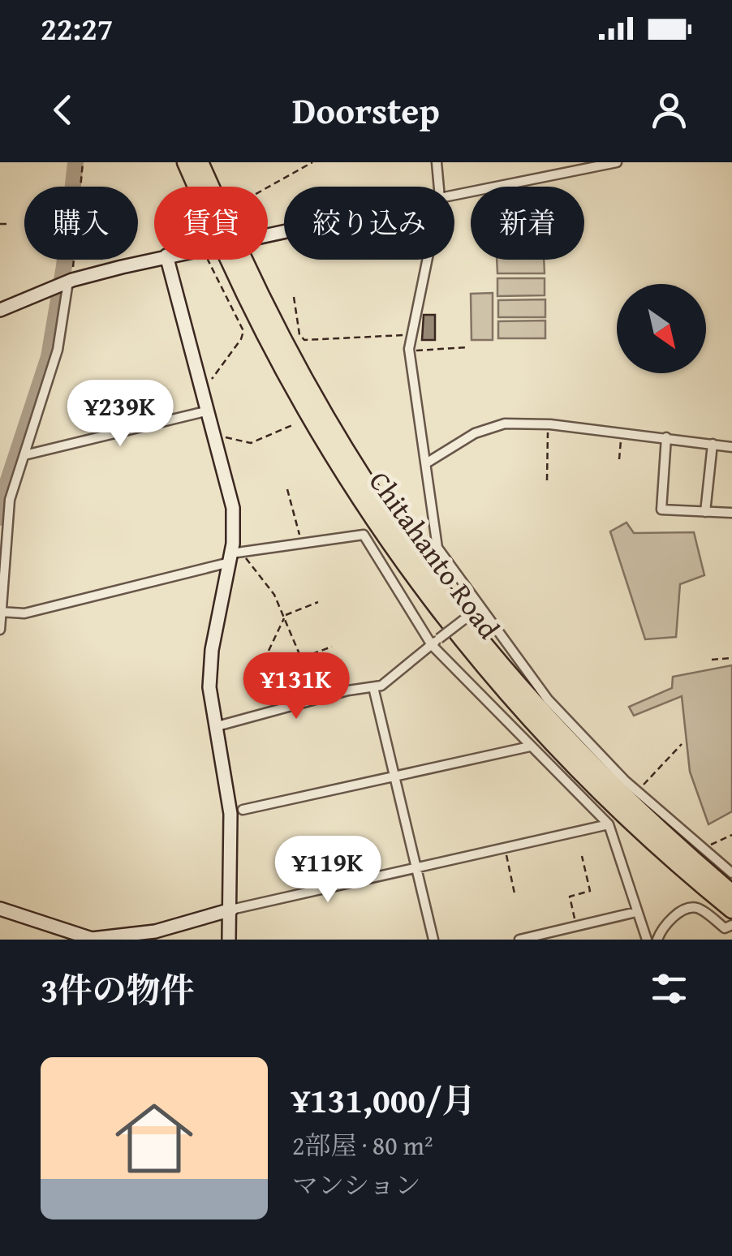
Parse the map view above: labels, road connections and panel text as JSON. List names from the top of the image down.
{
  "streets": {
    "highway": ["Chitahanto Road"]
  },
  "north": "bottom right",
  "page": {
    "status": "22:27",
    "header": "Doorstep",
    "chip": [
      "購入",
      "賃貸",
      "絞り込み",
      "新着"
    ],
    "price": ["¥239K", "¥131K", "¥119K"],
    "heading": "3件の物件",
    "list": [
      {
        "name": "¥131,000/月",
        "note": "2部屋 · 80 m² · マンション"
      }
    ]
  }
}
